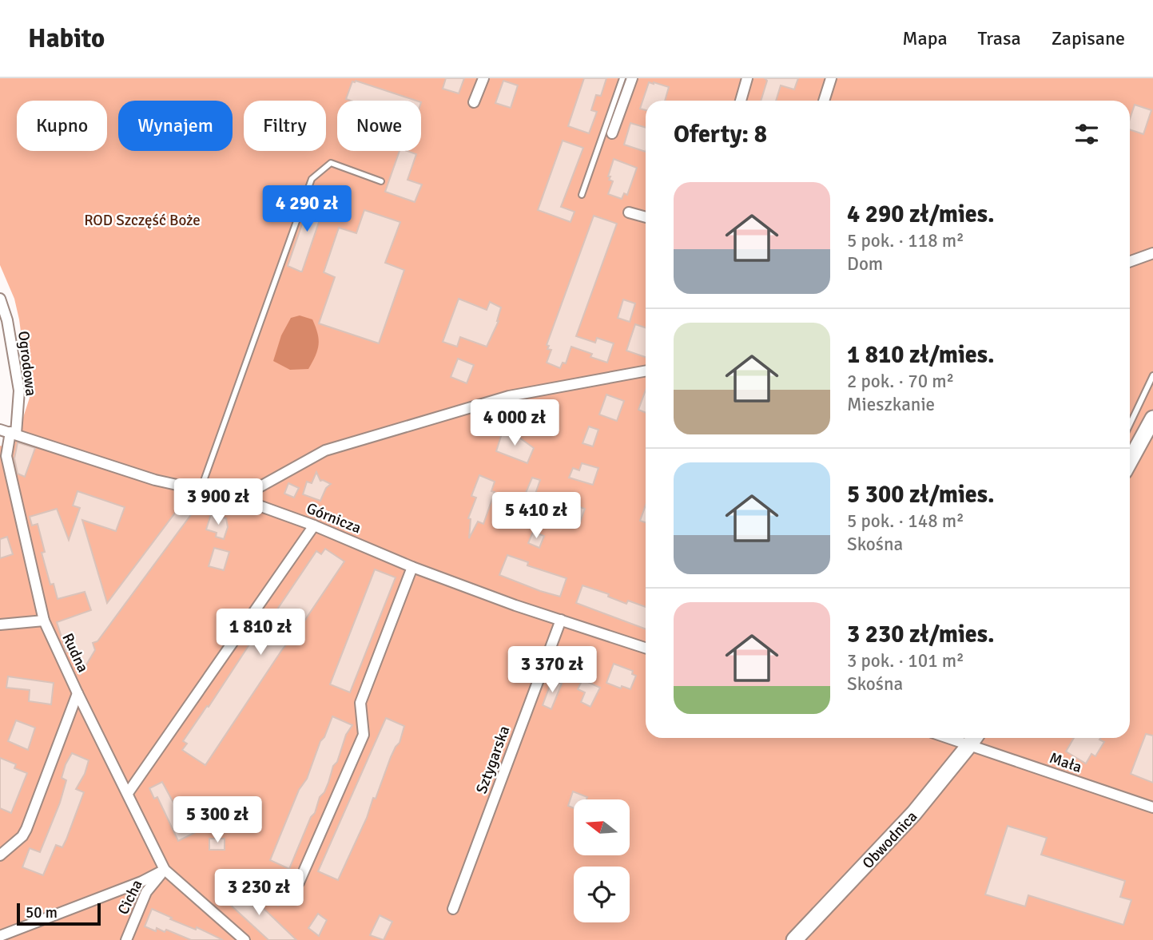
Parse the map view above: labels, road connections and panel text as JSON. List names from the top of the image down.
{
  "streets": {
    "highway": ["Obwodnica"],
    "street": [
      "Ogrodowa",
      "Górnicza",
      "Rudna",
      "Sztygarska",
      "Mała",
      "Cicha"
    ]
  },
  "crossings": [
    ["Ogrodowa", "Górnicza"],
    ["Ogrodowa", "Rudna"],
    ["Górnicza", "Rudna"],
    ["Górnicza", "Sztygarska"],
    ["Rudna", "Cicha"],
    ["Mała", "Obwodnica"]
  ],
  "parks": ["ROD Szczęść Boże"],
  "scale_bar": "50 m",
  "north": "left",
  "page": {
    "header": "Habito",
    "nav": ["Mapa", "Trasa", "Zapisane"],
    "chip": [
      "Kupno",
      "Wynajem",
      "Filtry",
      "Nowe"
    ],
    "heading": "Oferty: 8",
    "list": [
      {
        "name": "4 290 zł/mies.",
        "note": "5 pok. · 118 m² · Dom"
      },
      {
        "name": "1 810 zł/mies.",
        "note": "2 pok. · 70 m² · Mieszkanie"
      },
      {
        "name": "5 300 zł/mies.",
        "note": "5 pok. · 148 m² · Skośna"
      },
      {
        "name": "3 230 zł/mies.",
        "note": "3 pok. · 101 m² · Skośna"
      }
    ],
    "price": [
      "4 290 zł",
      "4 000 zł",
      "3 900 zł",
      "5 410 zł",
      "1 810 zł",
      "3 370 zł",
      "5 300 zł",
      "3 230 zł"
    ],
    "scale": "50 m"
  }
}
